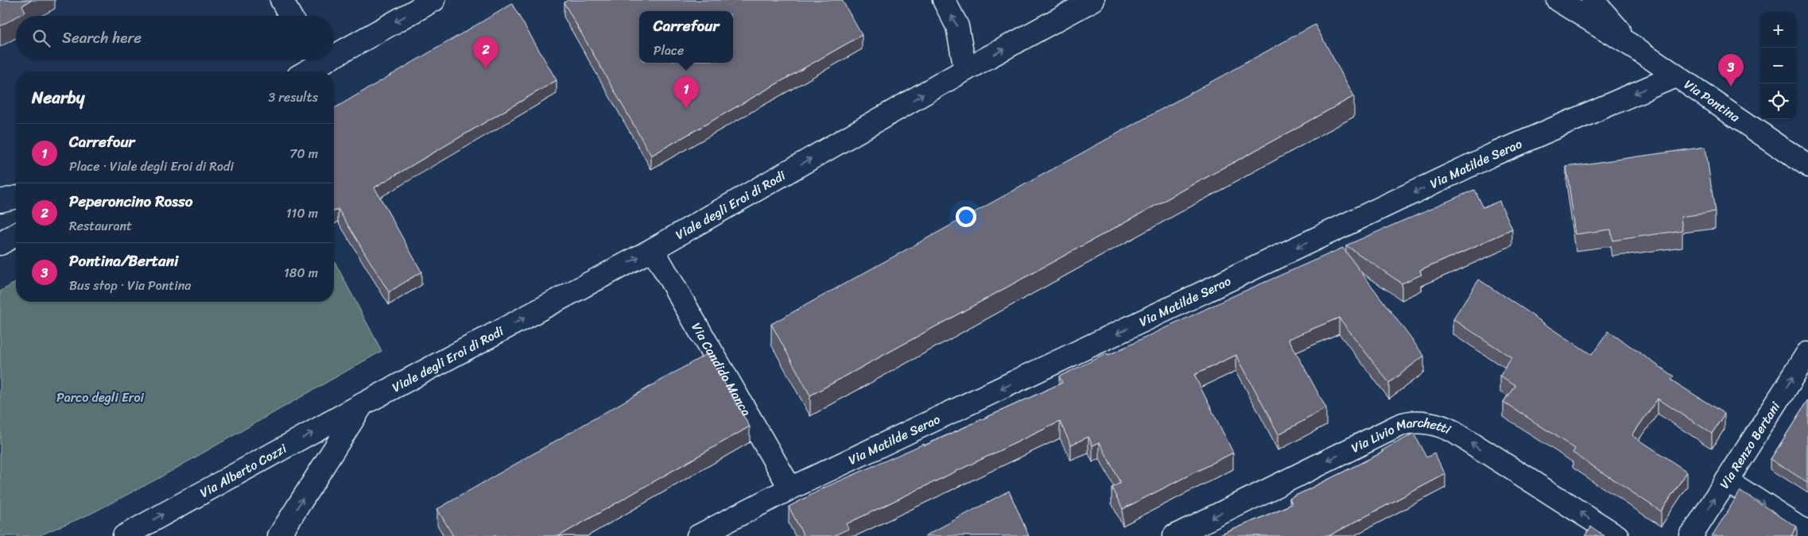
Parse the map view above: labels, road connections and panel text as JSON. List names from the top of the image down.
{
  "streets": {
    "street": [
      "Via Pontina",
      "Via Matilde Serao",
      "Viale degli Eroi di Rodi",
      "Via Candido Manca",
      "Via Livio Marchetti",
      "Via Renzo Bertani",
      "Via Alberto Cozzi"
    ]
  },
  "crossings": [
    ["Via Pontina", "Via Matilde Serao"],
    ["Via Matilde Serao", "Via Candido Manca"],
    ["Viale degli Eroi di Rodi", "Via Candido Manca"],
    ["Viale degli Eroi di Rodi", "Via Alberto Cozzi"]
  ],
  "one_way": [
    "Via Matilde Serao",
    "Viale degli Eroi di Rodi",
    "Via Livio Marchetti",
    "Via Renzo Bertani",
    "Via Alberto Cozzi"
  ],
  "parks": ["Parco degli Eroi"],
  "page": {
    "popup": ["Carrefour", "Place"],
    "map_buttons": ["+", "−"],
    "search": "Search here",
    "pins": ["2", "3", "1"],
    "heading": ["Nearby", "3 results"],
    "list": [
      {
        "mark": "1",
        "name": "Carrefour",
        "note": "Place · Viale degli Eroi di Rodi",
        "value": "70 m"
      },
      {
        "mark": "2",
        "name": "Peperoncino Rosso",
        "note": "Restaurant",
        "value": "110 m"
      },
      {
        "mark": "3",
        "name": "Pontina/Bertani",
        "note": "Bus stop · Via Pontina",
        "value": "180 m"
      }
    ]
  }
}
